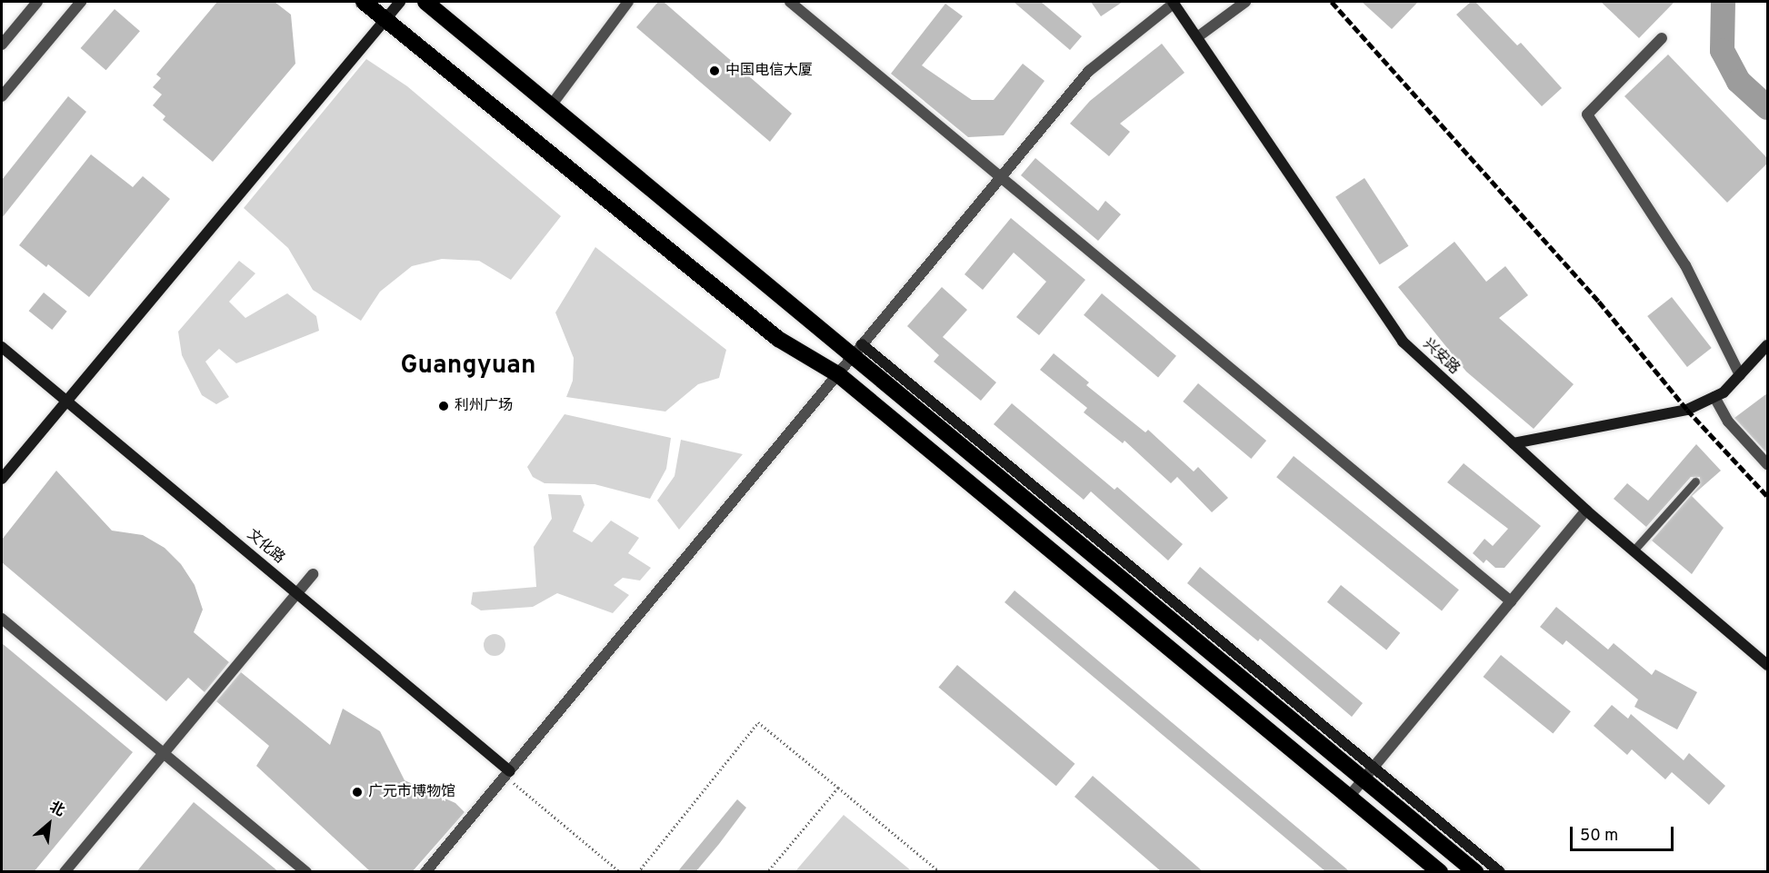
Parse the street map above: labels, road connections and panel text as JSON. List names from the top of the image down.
{
  "streets": {
    "street": ["兴安路", "文化路"]
  },
  "districts": ["Guangyuan"],
  "places": ["中国电信大厦", "利州广场", "广元市博物馆"],
  "scale_bar": "50 m",
  "north": "top right"
}
